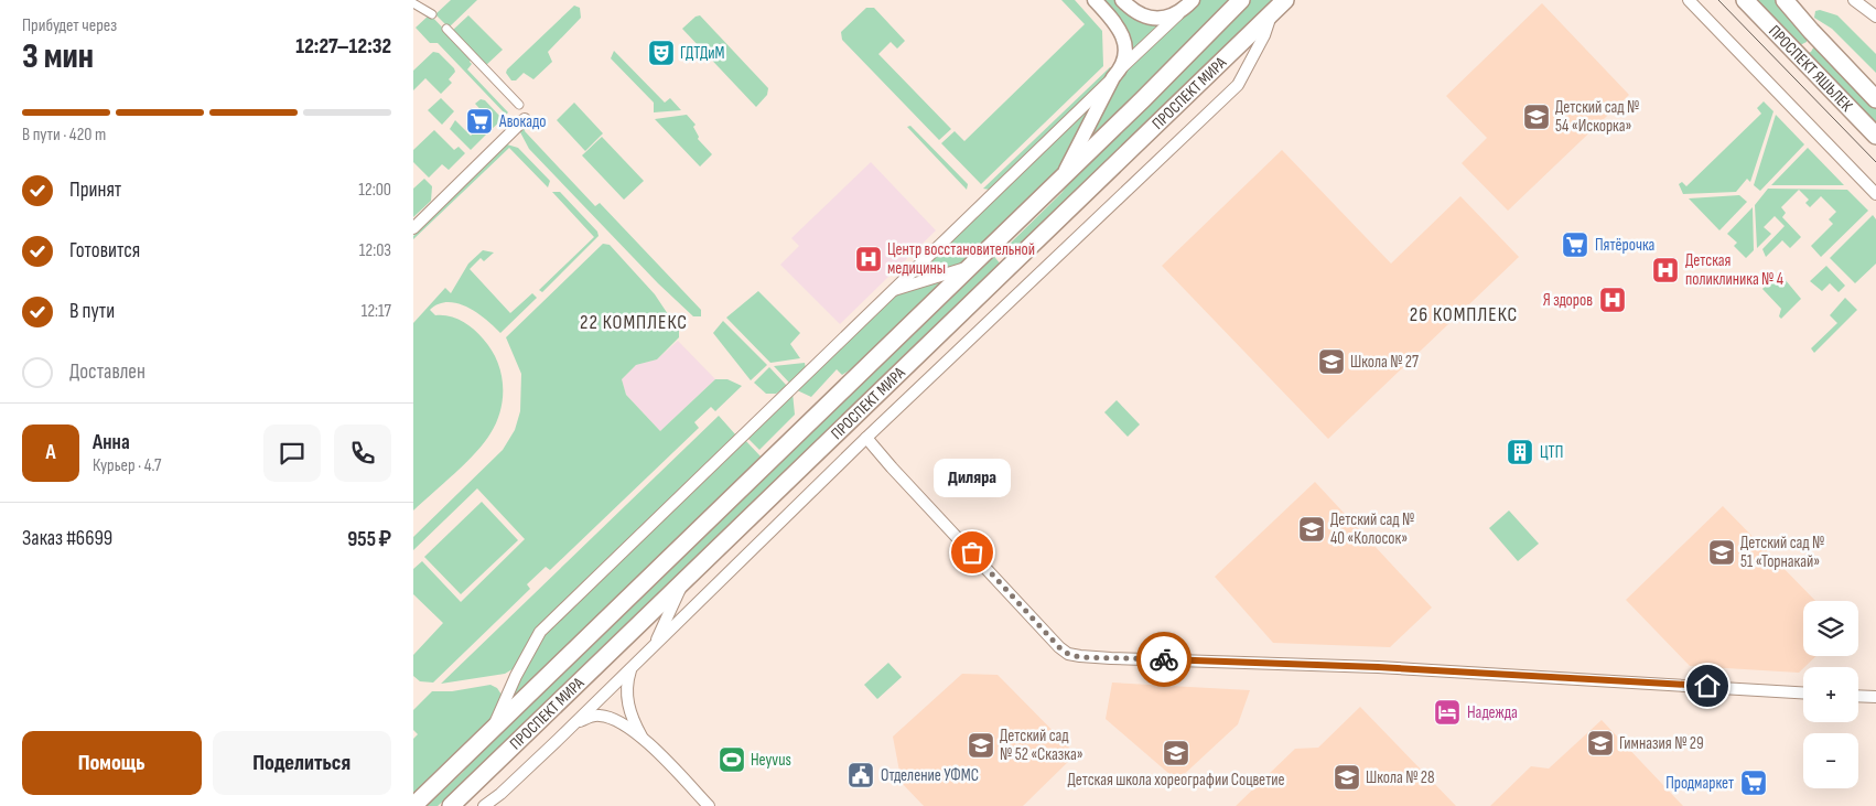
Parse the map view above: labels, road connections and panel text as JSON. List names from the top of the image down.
{
  "streets": {
    "main road": ["ПРОСПЕКТ ЯШЬЛЕК", "ПРОСПЕКТ МИРА"]
  },
  "districts": ["26 КОМПЛЕКС", "22 КОМПЛЕКС"],
  "places": {
    "theatre": ["ГДТДиМ"],
    "school or university": [
      "Детский сад № 54 «Искорка»",
      "Школа № 27",
      "Детский сад № 40 «Колосок»",
      "Детский сад № 51 «Торнакай»",
      "Гимназия № 29",
      "Детский сад № 52 «Сказка»",
      "Детская школа хореографии Соцветие",
      "Школа № 28"
    ],
    "supermarket": ["Авокадо", "Пятёрочка", "Продмаркет"],
    "hospital": ["Центр восстановительной медицины", "Детская поликлиника № 4", "Я здоров"],
    "building": ["ЦТП"],
    "other": ["Диляра"],
    "hotel": ["Надежда"],
    "sports": ["Heyvus"],
    "public building": ["Отделение УФМС"]
  },
  "page": {
    "heading": ["3 мин", "Прибудет через", "12:27–12:32"],
    "panel": [
      "Анна",
      "Курьер · 4.7",
      "Заказ #6699",
      "955 ₽"
    ],
    "bar": "В пути · 420 m",
    "list": [
      ["Принят", "12:00"],
      ["Готовится", "12:03"],
      ["В пути", "12:17"],
      "Доставлен"
    ],
    "round": "А",
    "bubble": "Диляра",
    "map_buttons": ["+", "−"],
    "buttons": ["Помощь", "Поделиться"]
  }
}
